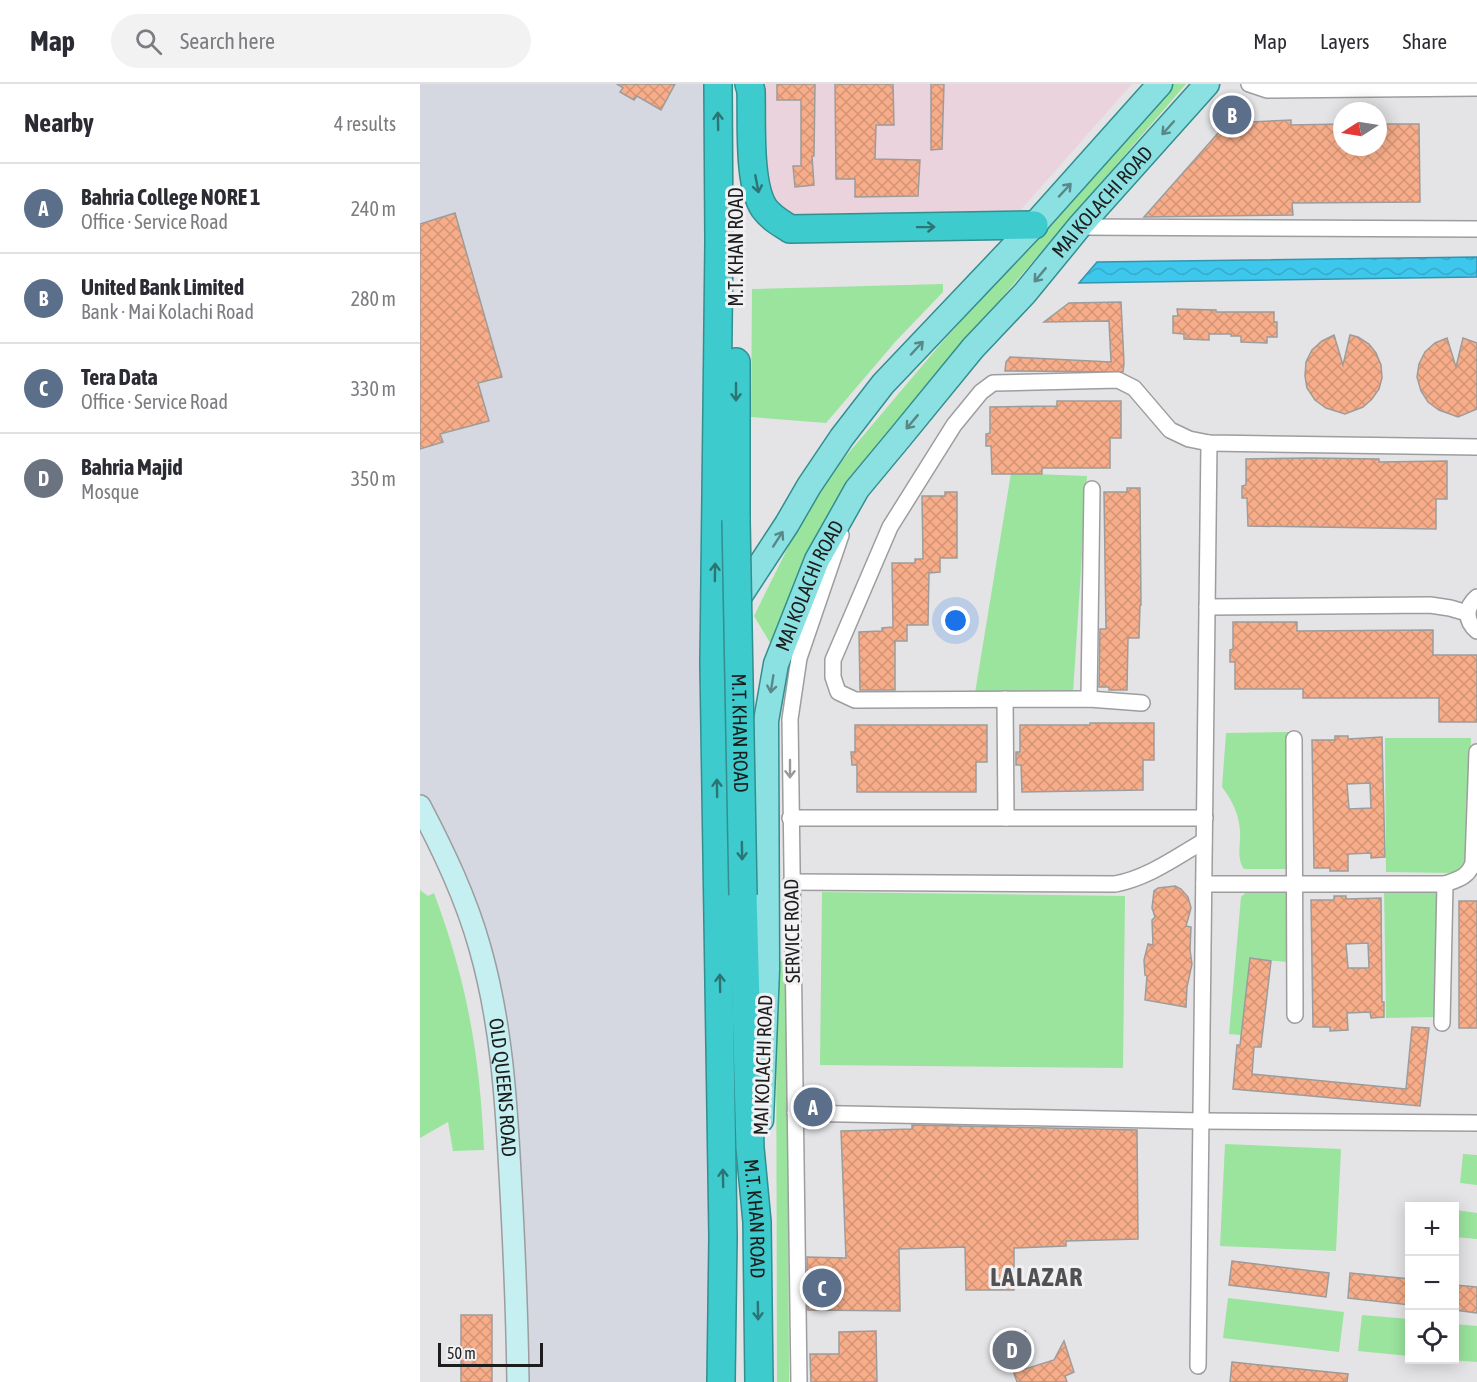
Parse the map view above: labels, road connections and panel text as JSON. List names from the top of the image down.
{
  "streets": {
    "highway": ["M.T. KHAN ROAD"],
    "main road": ["MAI KOLACHI ROAD"],
    "street": ["SERVICE ROAD", "OLD QUEENS ROAD"]
  },
  "crossings": [
    ["MAI KOLACHI ROAD", "M.T. KHAN ROAD"],
    ["MAI KOLACHI ROAD", "SERVICE ROAD"]
  ],
  "one_way": ["SERVICE ROAD"],
  "districts": ["LALAZAR"],
  "scale_bar": "50 m",
  "north": "left",
  "page": {
    "header": "Map",
    "search": "Search here",
    "nav": ["Map", "Layers", "Share"],
    "heading": ["Nearby", "4 results"],
    "pins": [
      "B",
      "A",
      "C",
      "D"
    ],
    "list": [
      {
        "mark": "A",
        "name": "Bahria College NORE 1",
        "note": "Office · Service Road",
        "value": "240 m"
      },
      {
        "mark": "B",
        "name": "United Bank Limited",
        "note": "Bank · Mai Kolachi Road",
        "value": "280 m"
      },
      {
        "mark": "C",
        "name": "Tera Data",
        "note": "Office · Service Road",
        "value": "330 m"
      },
      {
        "mark": "D",
        "name": "Bahria Majid",
        "note": "Mosque",
        "value": "350 m"
      }
    ],
    "map_buttons": ["+", "−"],
    "scale": "50 m"
  }
}
